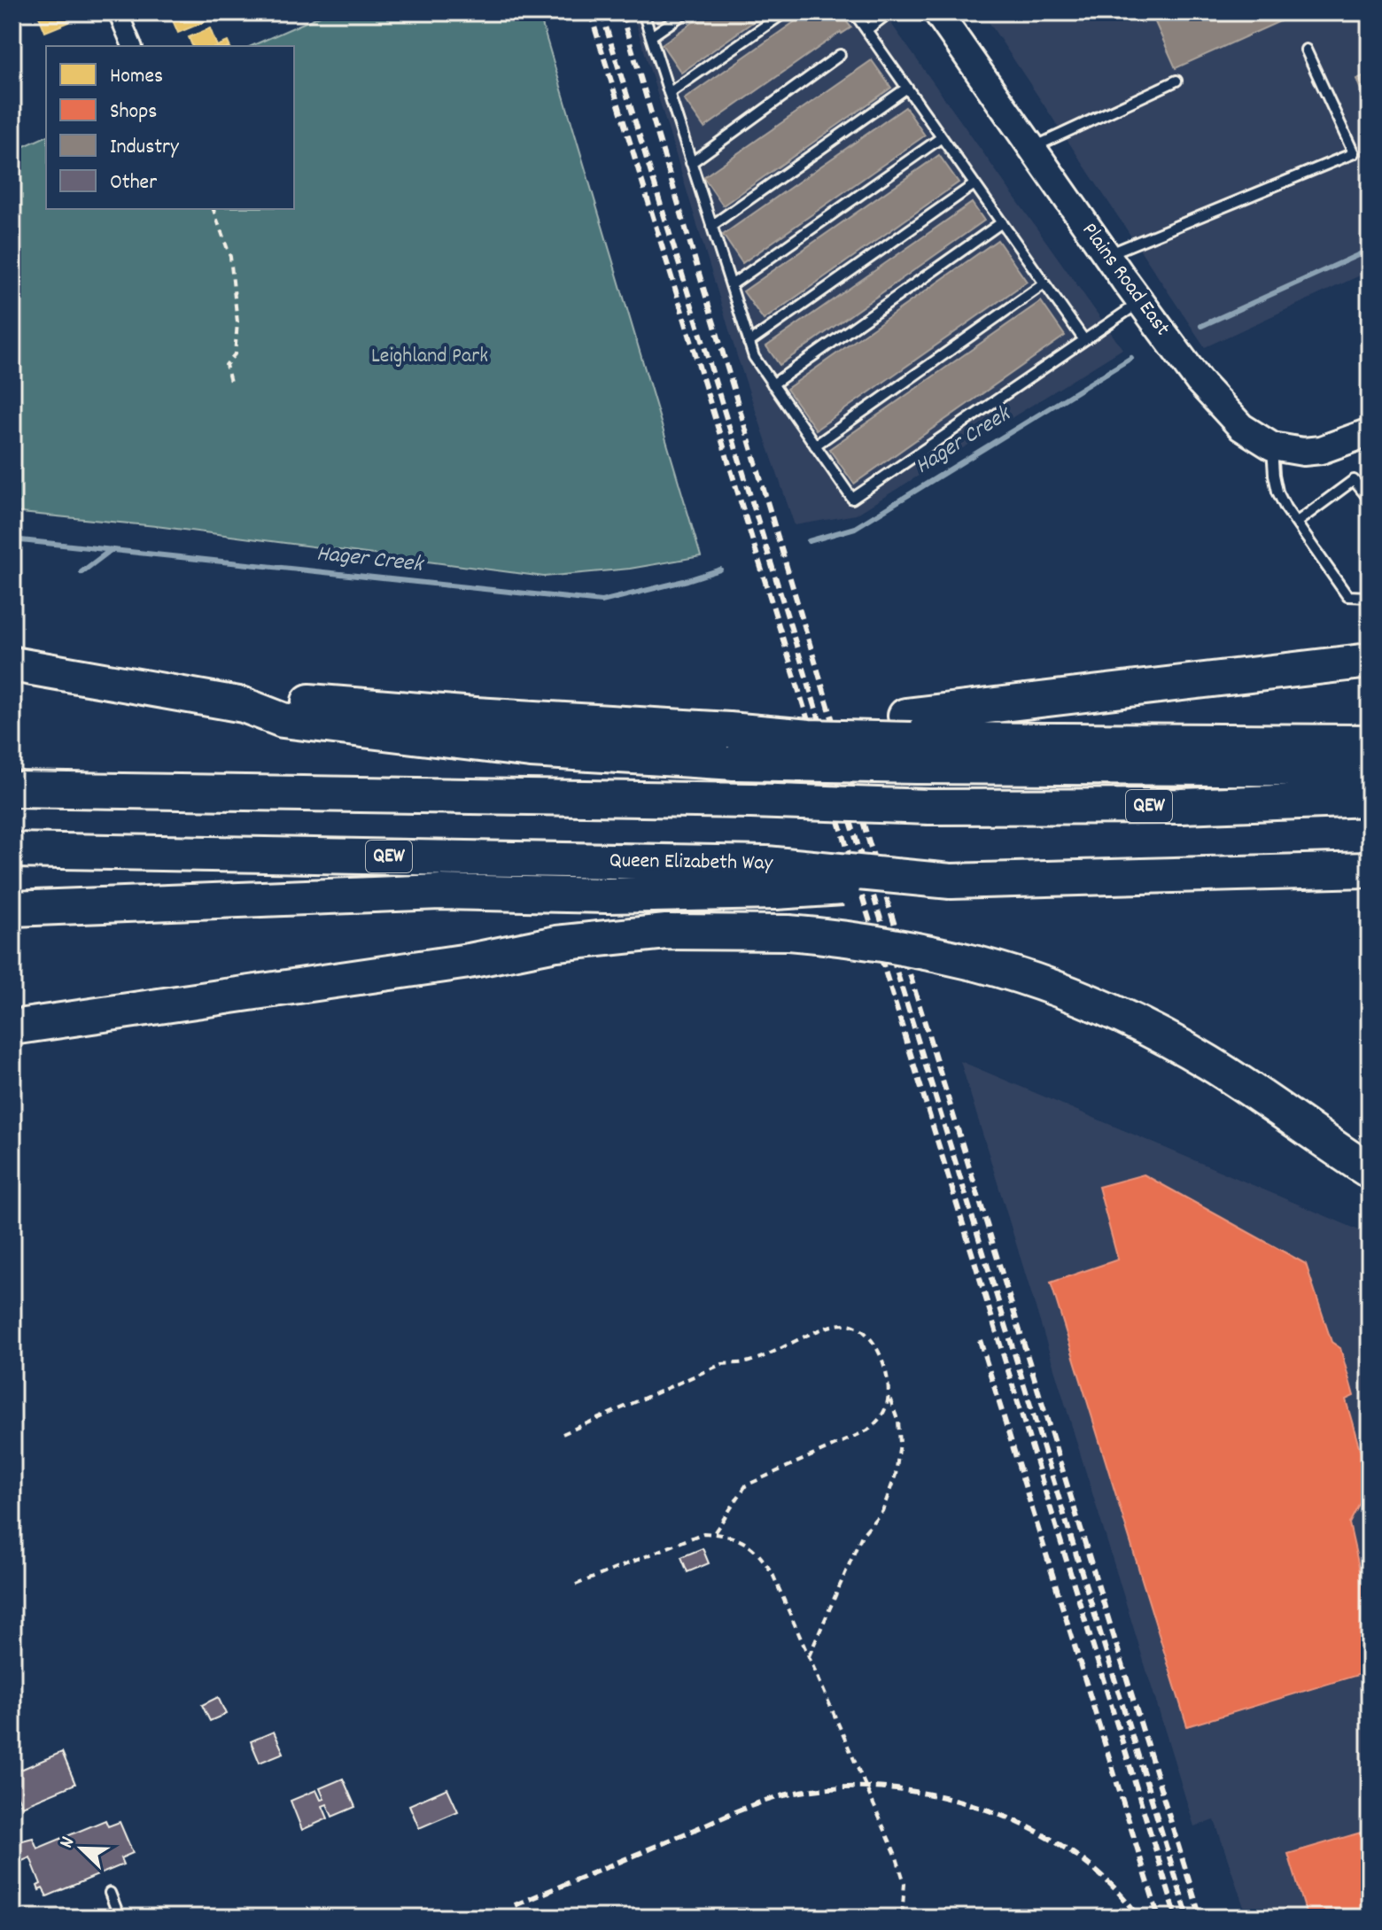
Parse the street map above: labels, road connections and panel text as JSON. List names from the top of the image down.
{
  "streets": {
    "highway": ["QEW", "Queen Elizabeth Way"],
    "main road": ["Plains Road East"]
  },
  "water": ["Hager Creek"],
  "parks": ["Leighland Park"],
  "legend": [
    "Homes",
    "Shops",
    "Industry",
    "Other"
  ],
  "north": "top left"
}
